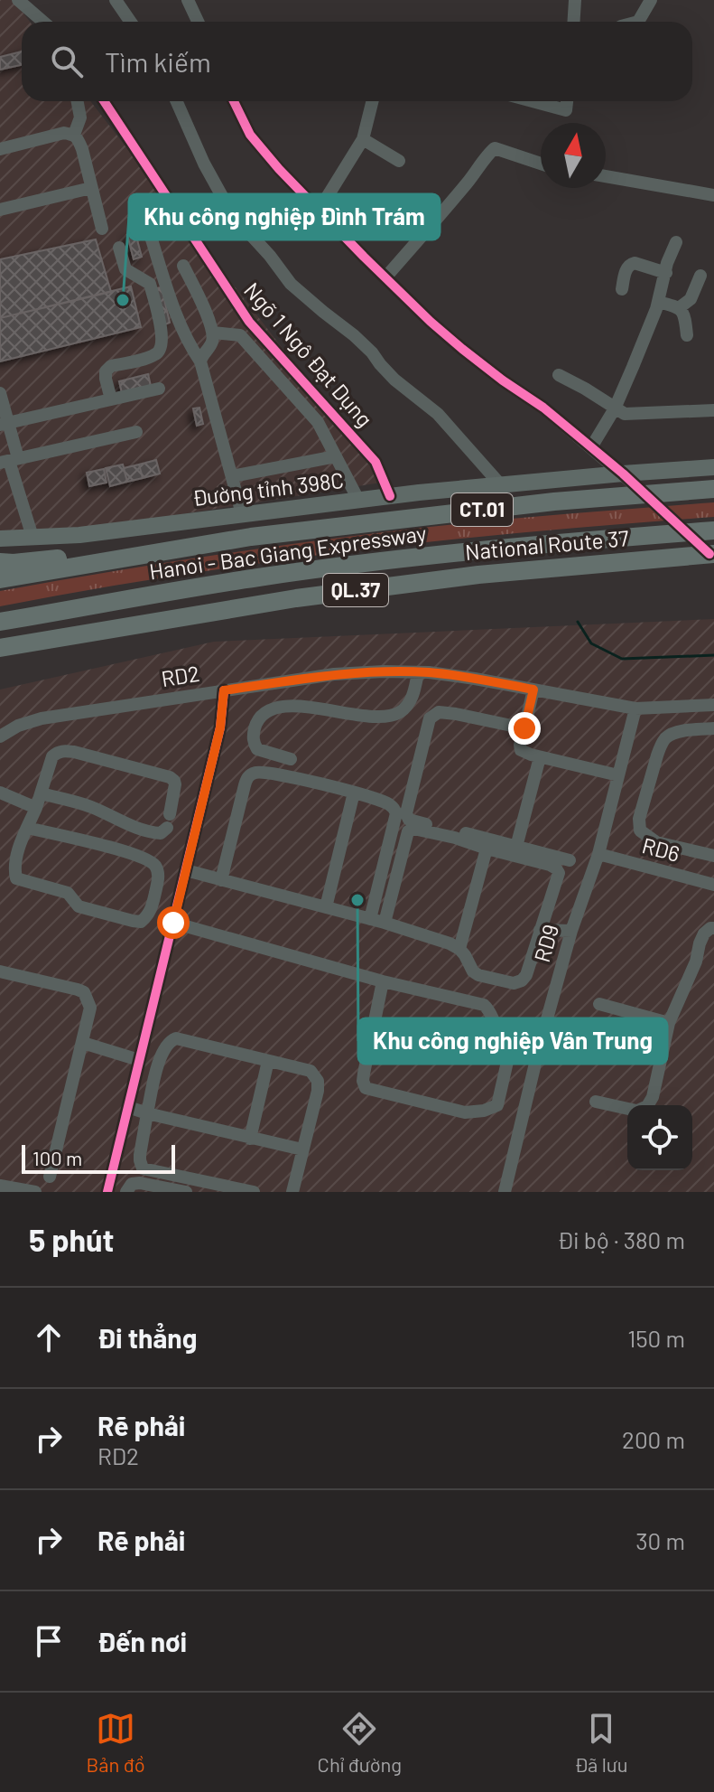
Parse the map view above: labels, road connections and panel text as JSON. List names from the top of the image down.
{
  "streets": {
    "highway": [
      "CT.01",
      "National Route 37",
      "Hanoi - Bac Giang Expressway",
      "QL.37"
    ],
    "main road": ["Đường tỉnh 398C"],
    "street": [
      "Ngõ 1 Ngô Đạt Dụng",
      "RD2",
      "RD6",
      "RD9"
    ]
  },
  "crossings": [
    ["Ngõ 1 Ngô Đạt Dụng", "Đường tỉnh 398C"],
    ["RD2", "RD9"],
    ["RD6", "RD9"]
  ],
  "places": ["Khu công nghiệp Đình Trám", "Khu công nghiệp Vân Trung"],
  "scale_bar": "100 m",
  "north": "top",
  "page": {
    "search": "Tìm kiếm",
    "scale": "100 m",
    "heading": ["5 phút", "Đi bộ · 380 m"],
    "list": [
      ["Đi thẳng", "150 m"],
      ["Rẽ phải", "RD2", "200 m"],
      ["Rẽ phải", "30 m"],
      "Đến nơi"
    ],
    "nav": ["Bản đồ", "Chỉ đường", "Đã lưu"]
  }
}
